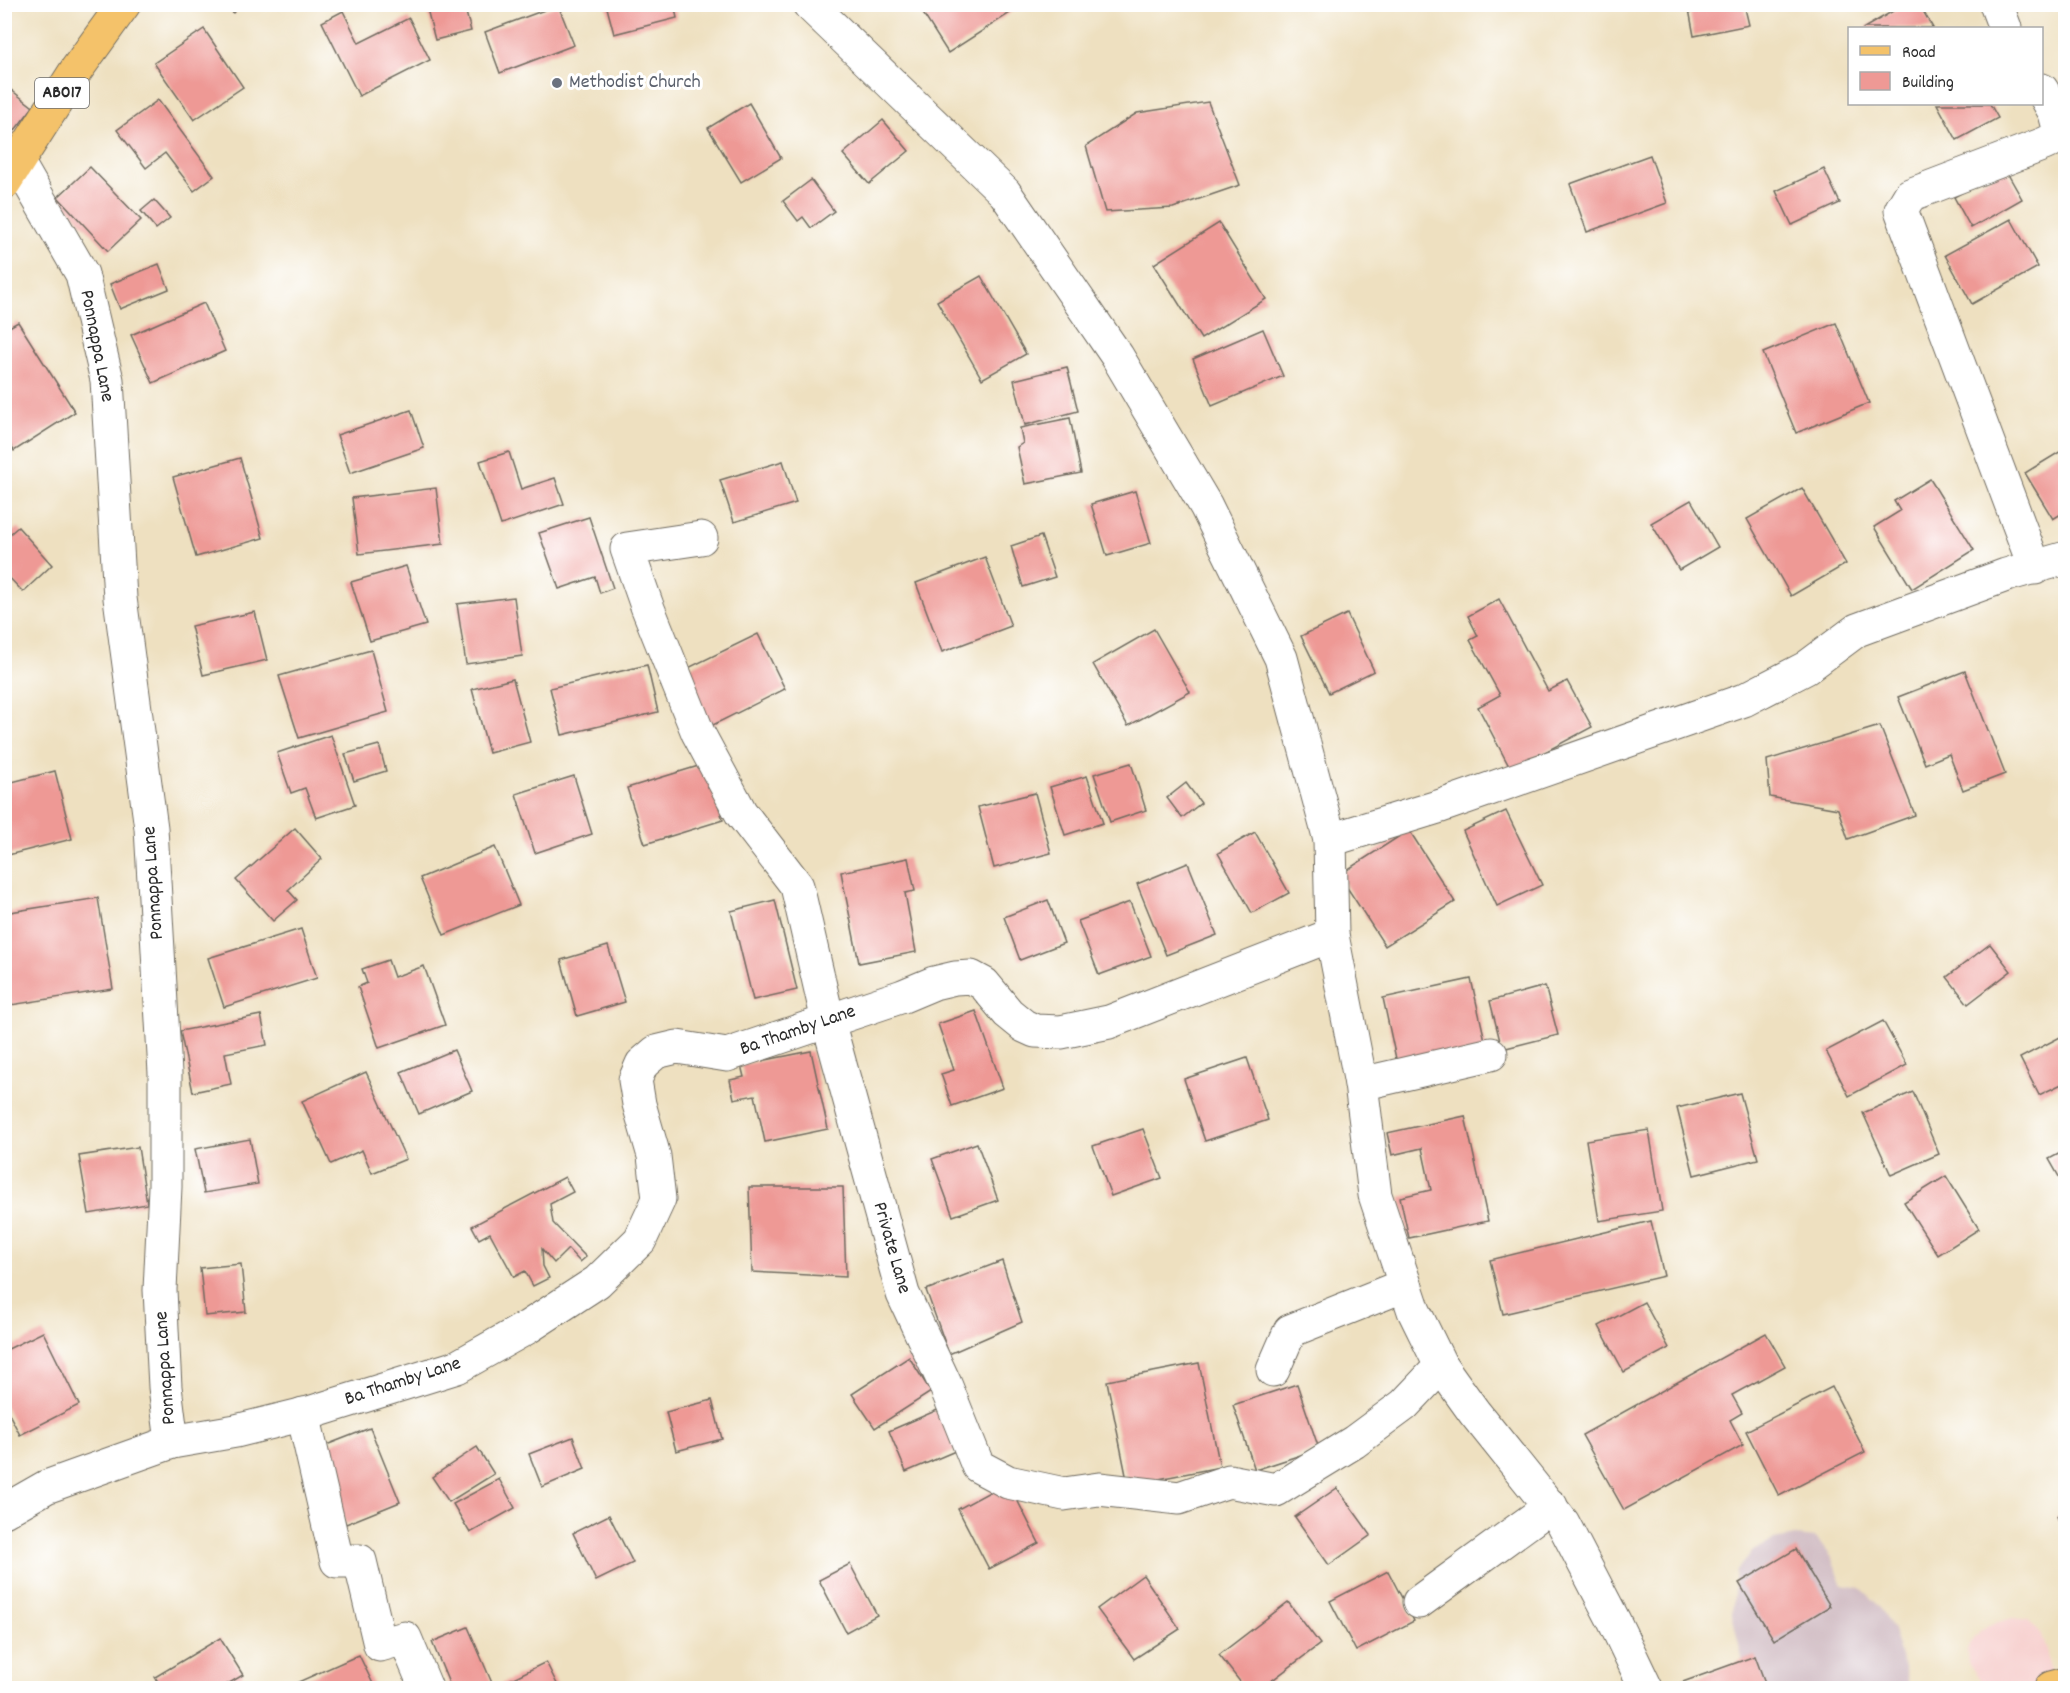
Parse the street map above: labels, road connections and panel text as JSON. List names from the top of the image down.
{
  "streets": {
    "main road": ["AB017"],
    "street": ["Ponnappa Lane", "Ba Thamby Lane", "Private Lane"]
  },
  "crossings": [
    ["AB017", "Ponnappa Lane"],
    ["Ponnappa Lane", "Ba Thamby Lane"],
    ["Ba Thamby Lane", "Private Lane"]
  ],
  "places": ["Methodist Church"],
  "legend": ["Road", "Building"]
}
